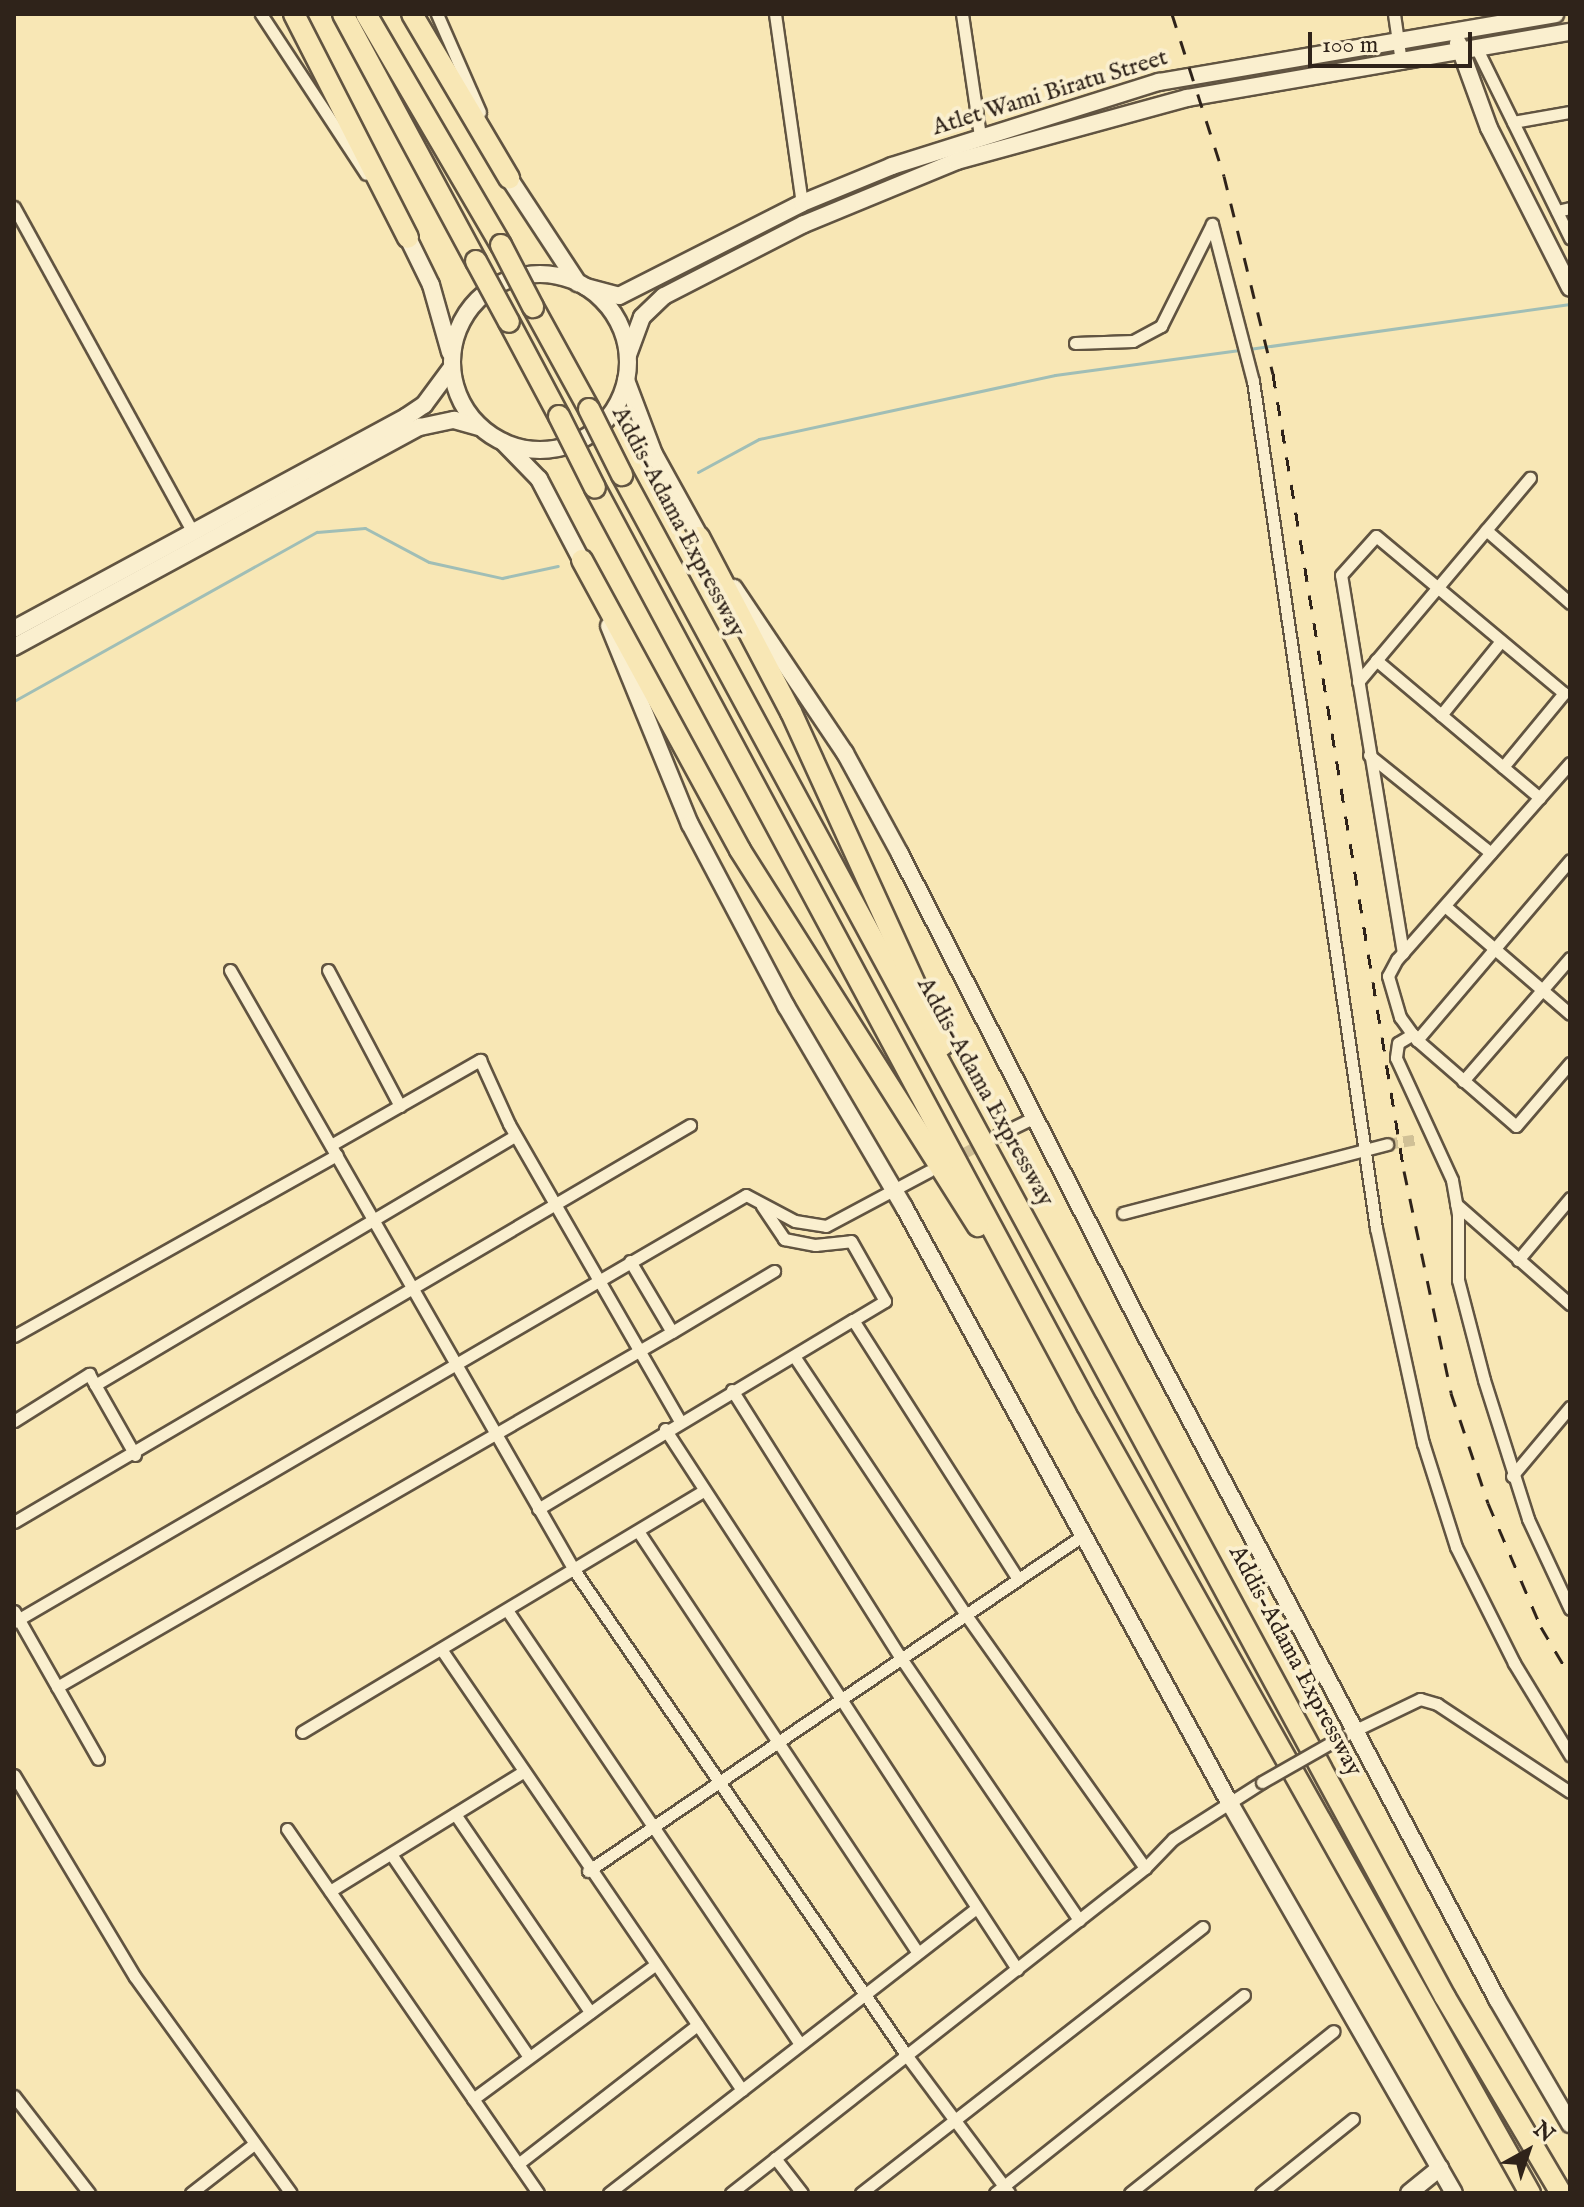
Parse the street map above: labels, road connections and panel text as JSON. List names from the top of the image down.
{
  "streets": {
    "highway": ["Addis-Adama Expressway"],
    "main road": ["Atlet Wami Biratu Street"]
  },
  "scale_bar": "100 m",
  "north": "top right"
}
